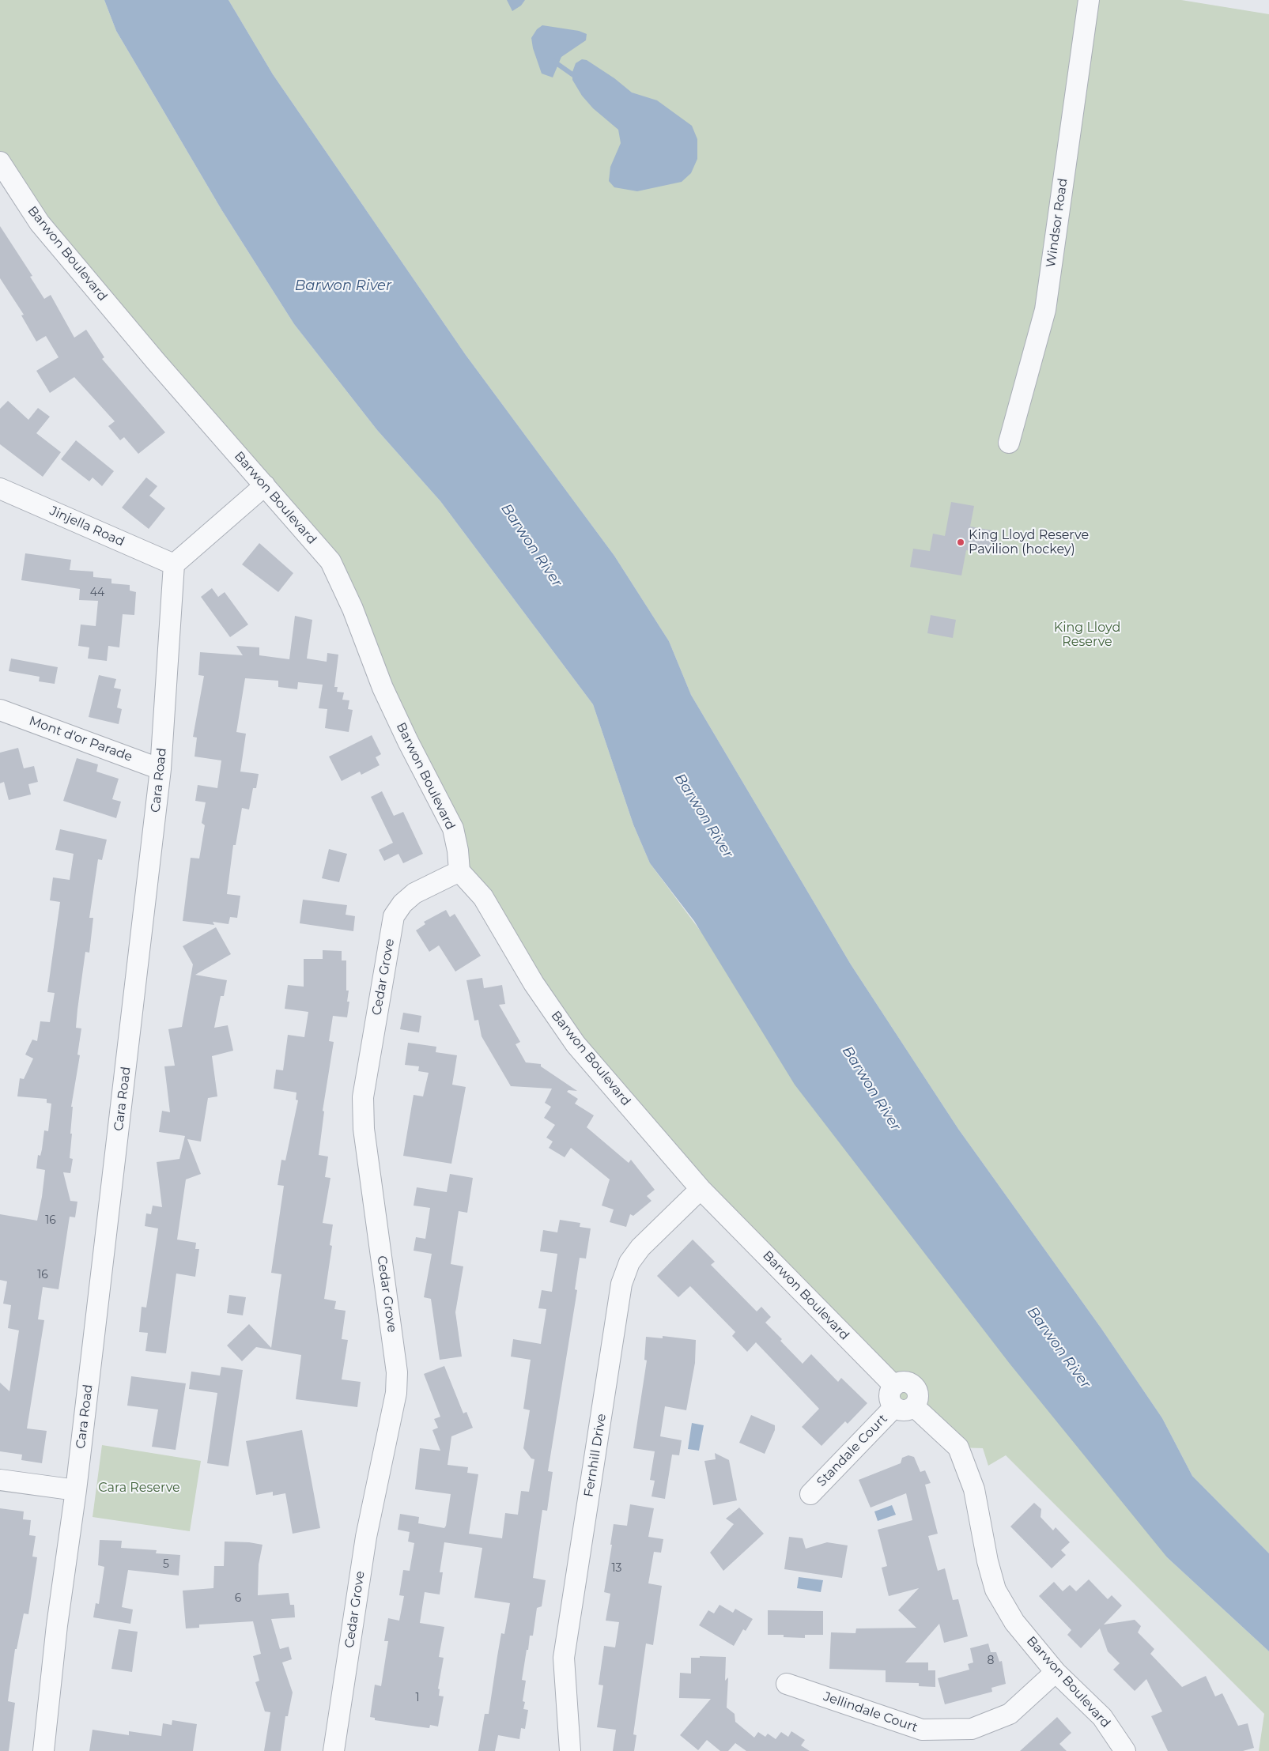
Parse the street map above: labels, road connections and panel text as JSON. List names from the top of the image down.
{
  "streets": {
    "street": [
      "Windsor Road",
      "Barwon Boulevard",
      "Jinjella Road",
      "Mont d'or Parade",
      "Cara Road",
      "Cedar Grove",
      "Standale Court",
      "Fernhill Drive",
      "Jellindale Court"
    ]
  },
  "crossings": [
    ["Barwon Boulevard", "Cedar Grove"],
    ["Barwon Boulevard", "Standale Court"],
    ["Barwon Boulevard", "Fernhill Drive"],
    ["Barwon Boulevard", "Jellindale Court"],
    ["Jinjella Road", "Cara Road"],
    ["Mont d'or Parade", "Cara Road"]
  ],
  "water": ["Barwon River"],
  "parks": ["King Lloyd Reserve", "Cara Reserve"],
  "places": ["King Lloyd Reserve Pavilion (hockey)"],
  "house_numbers": [
    "44",
    "16",
    "16",
    "5",
    "13",
    "6",
    "8",
    "1"
  ]
}
